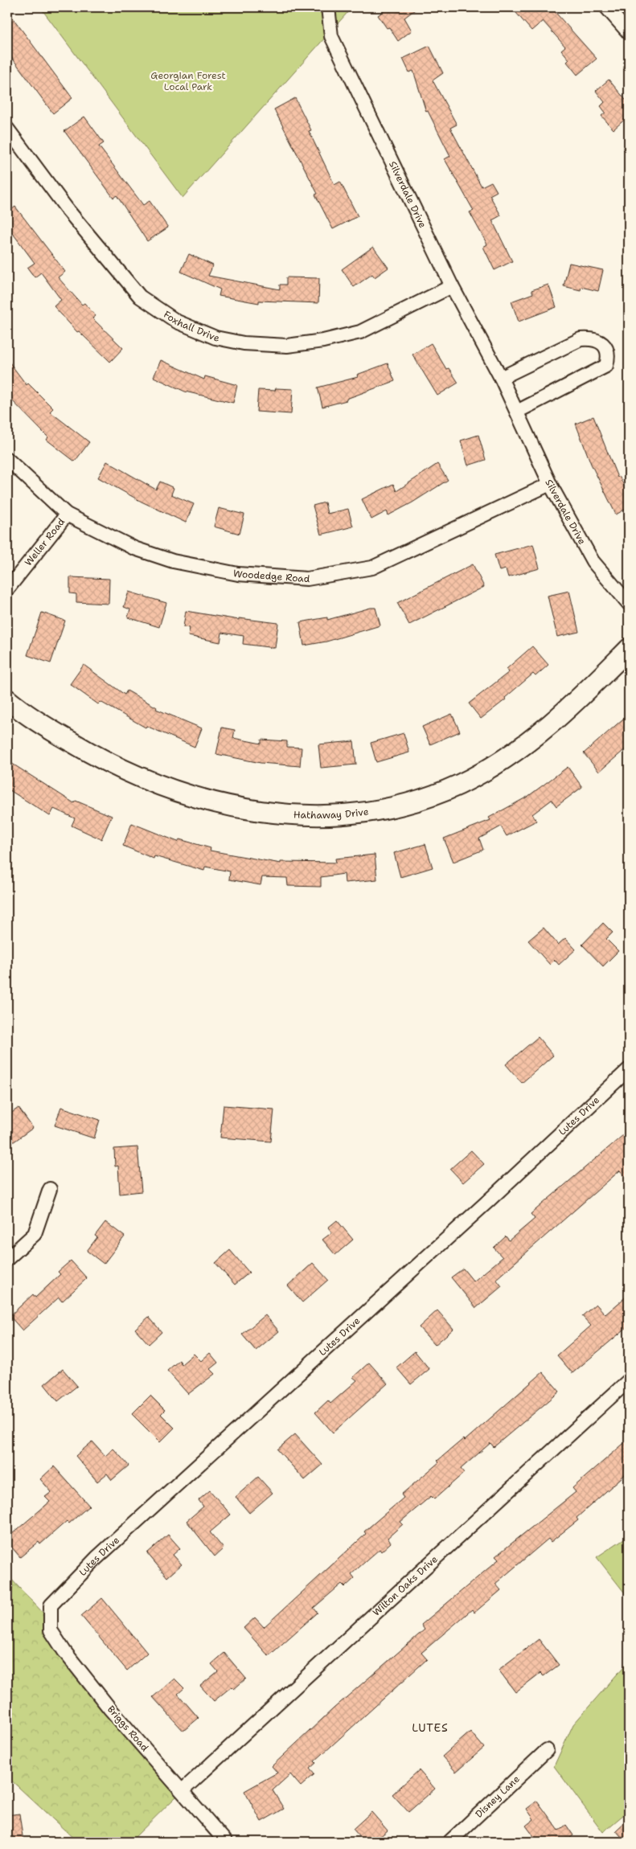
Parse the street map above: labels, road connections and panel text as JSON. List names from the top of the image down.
{
  "streets": {
    "street": [
      "Silverdale Drive",
      "Foxhall Drive",
      "Weller Road",
      "Woodedge Road",
      "Hathaway Drive",
      "Lutes Drive",
      "Wilton Oaks Drive",
      "Briggs Road",
      "Disney Lane"
    ]
  },
  "crossings": [
    ["Silverdale Drive", "Foxhall Drive"],
    ["Silverdale Drive", "Woodedge Road"],
    ["Weller Road", "Woodedge Road"],
    ["Lutes Drive", "Briggs Road"],
    ["Wilton Oaks Drive", "Briggs Road"]
  ],
  "districts": ["LUTES"],
  "parks": ["Georgian Forest Local Park"]
}
